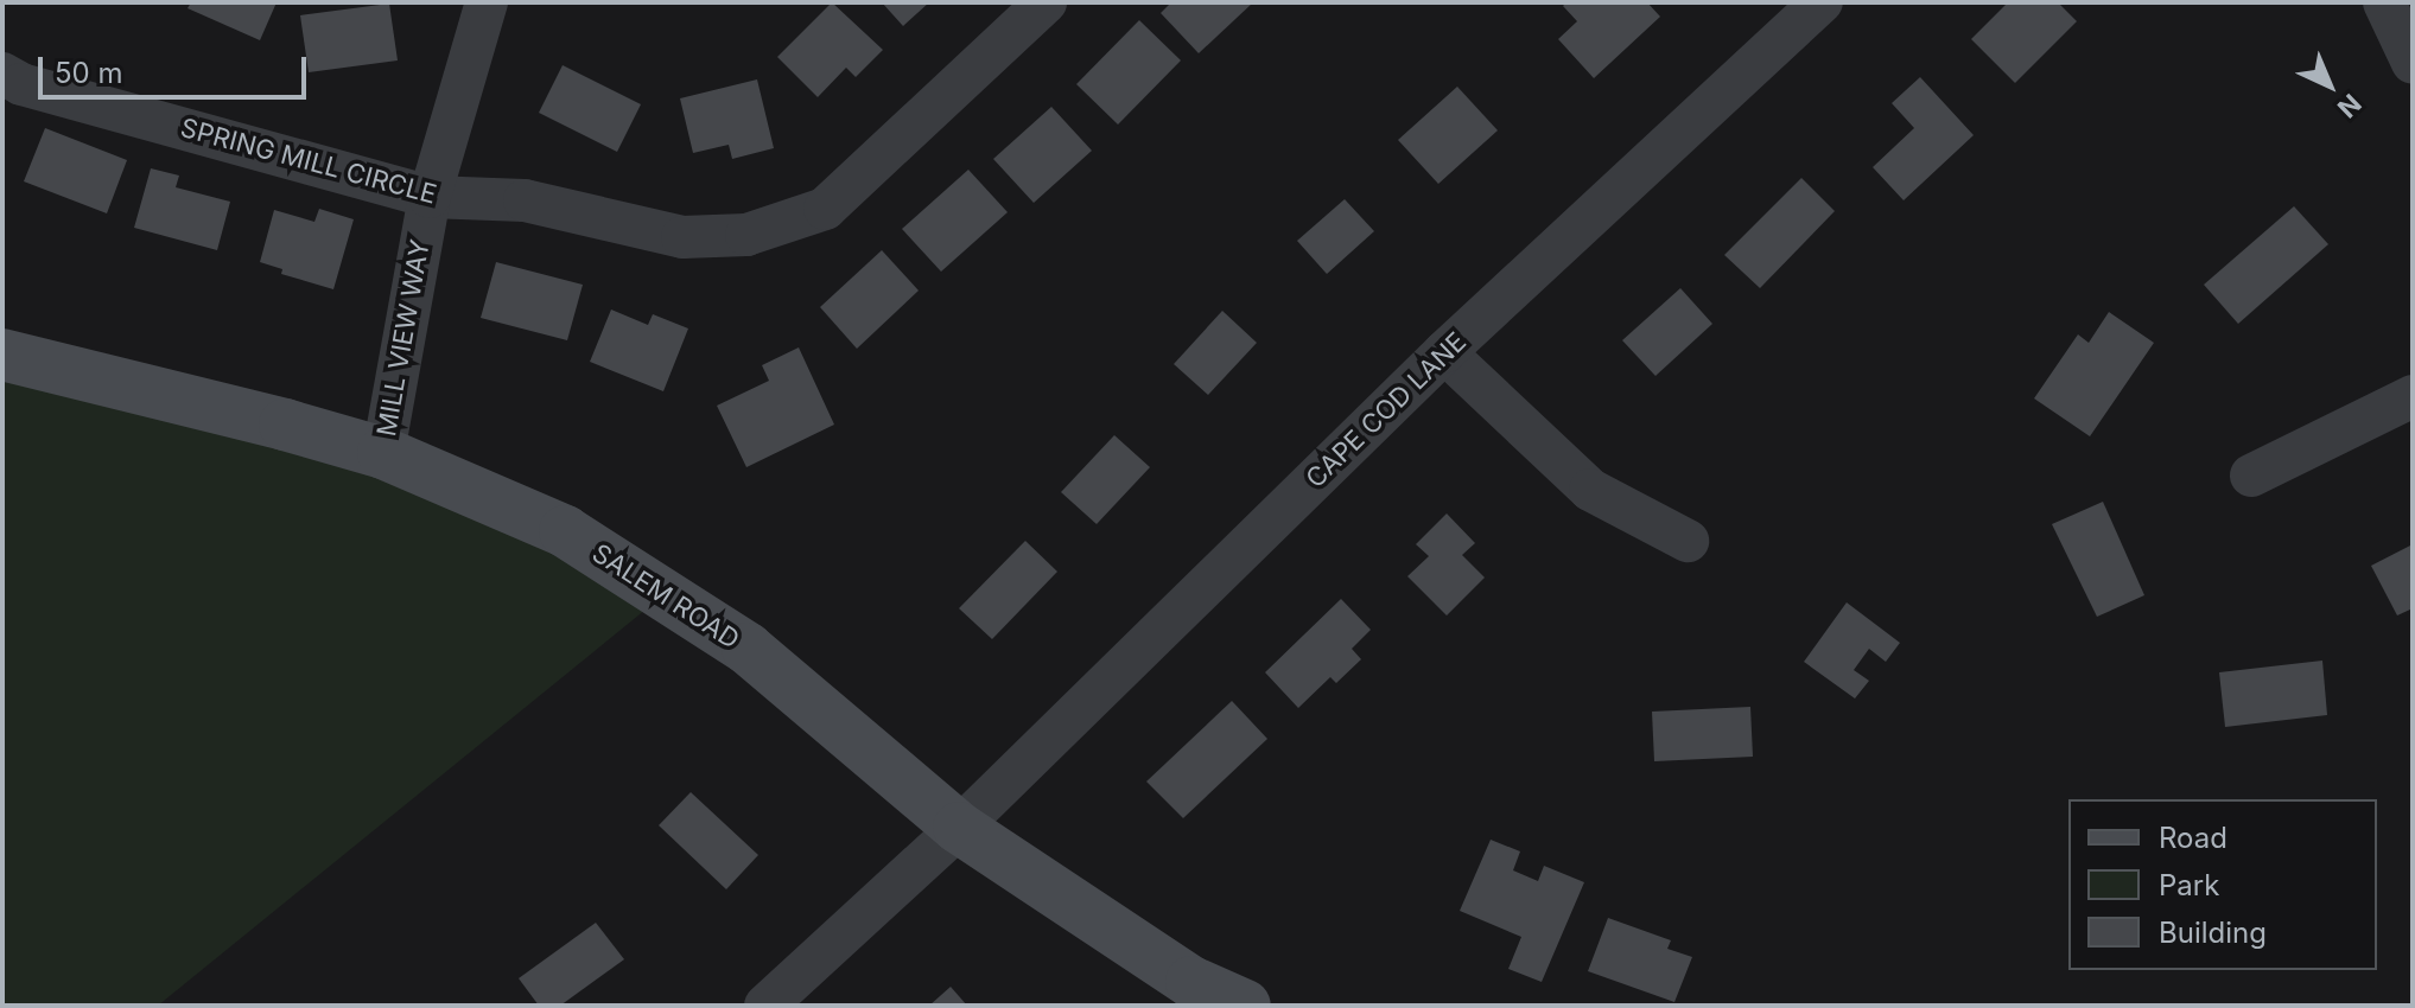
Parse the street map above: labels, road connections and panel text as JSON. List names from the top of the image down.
{
  "streets": {
    "street": [
      "SPRING MILL CIRCLE",
      "MILL VIEW WAY",
      "CAPE COD LANE",
      "SALEM ROAD"
    ]
  },
  "crossings": [
    ["SPRING MILL CIRCLE", "MILL VIEW WAY"],
    ["MILL VIEW WAY", "SALEM ROAD"],
    ["CAPE COD LANE", "SALEM ROAD"]
  ],
  "legend": ["Road", "Park", "Building"],
  "scale_bar": "50 m",
  "north": "bottom right"
}
